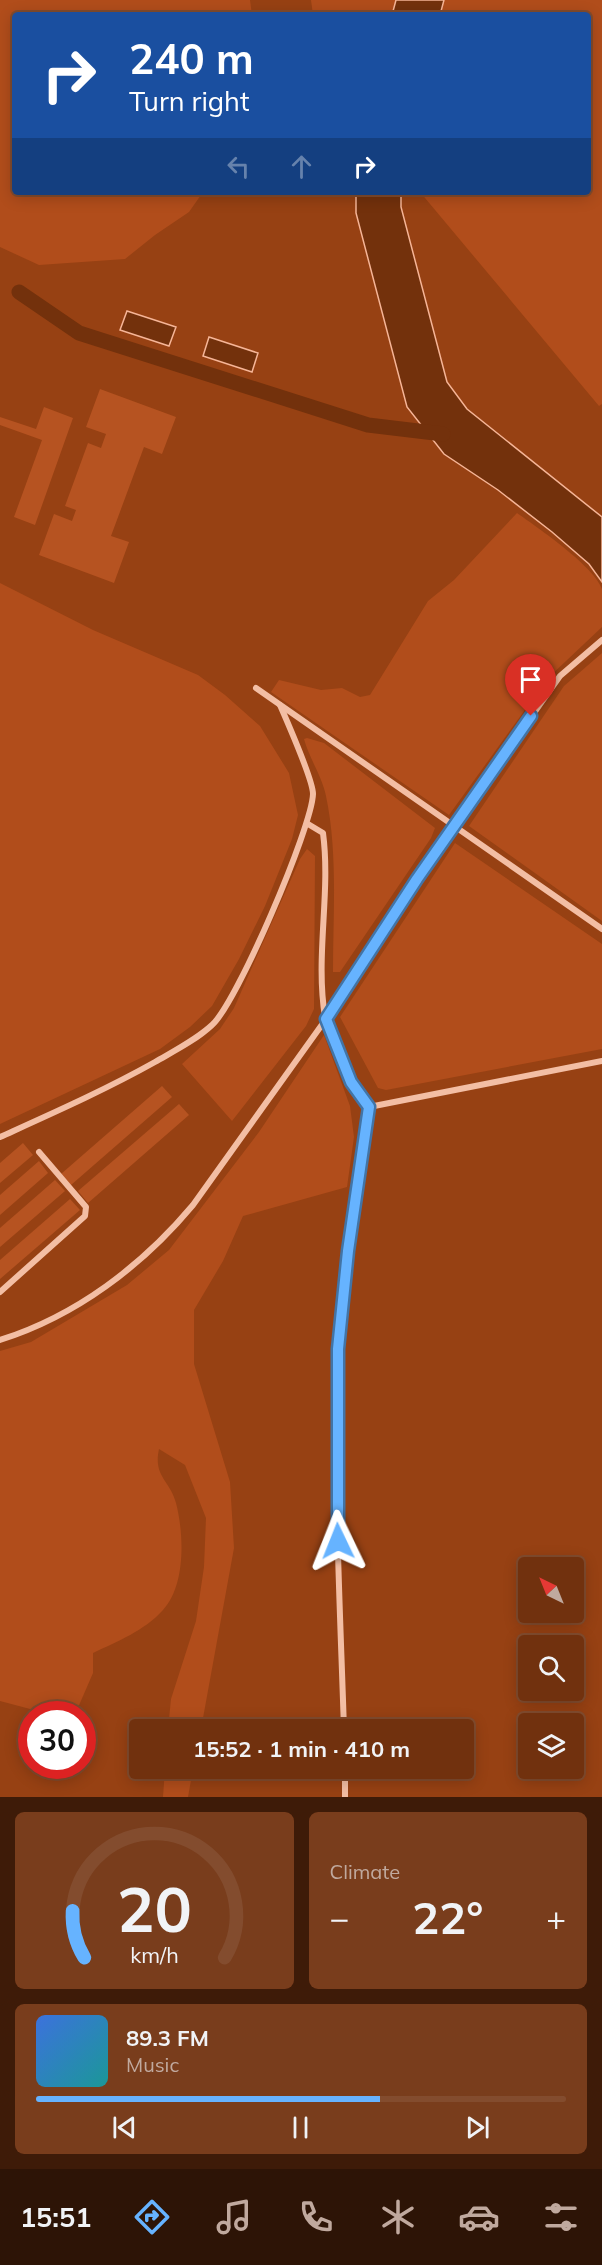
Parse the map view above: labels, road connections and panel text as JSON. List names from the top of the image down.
{
  "north": "top left",
  "page": {
    "turn": ["240 m", "Turn right"],
    "limit": "30",
    "trip": "15:52 · 1 min · 410 m",
    "tile": "Climate",
    "heat": ["−", "22°", "+"],
    "song": ["89.3 FM", "Music"],
    "tabs": "15:51",
    "gauge": ["20", "km/h"]
  }
}
